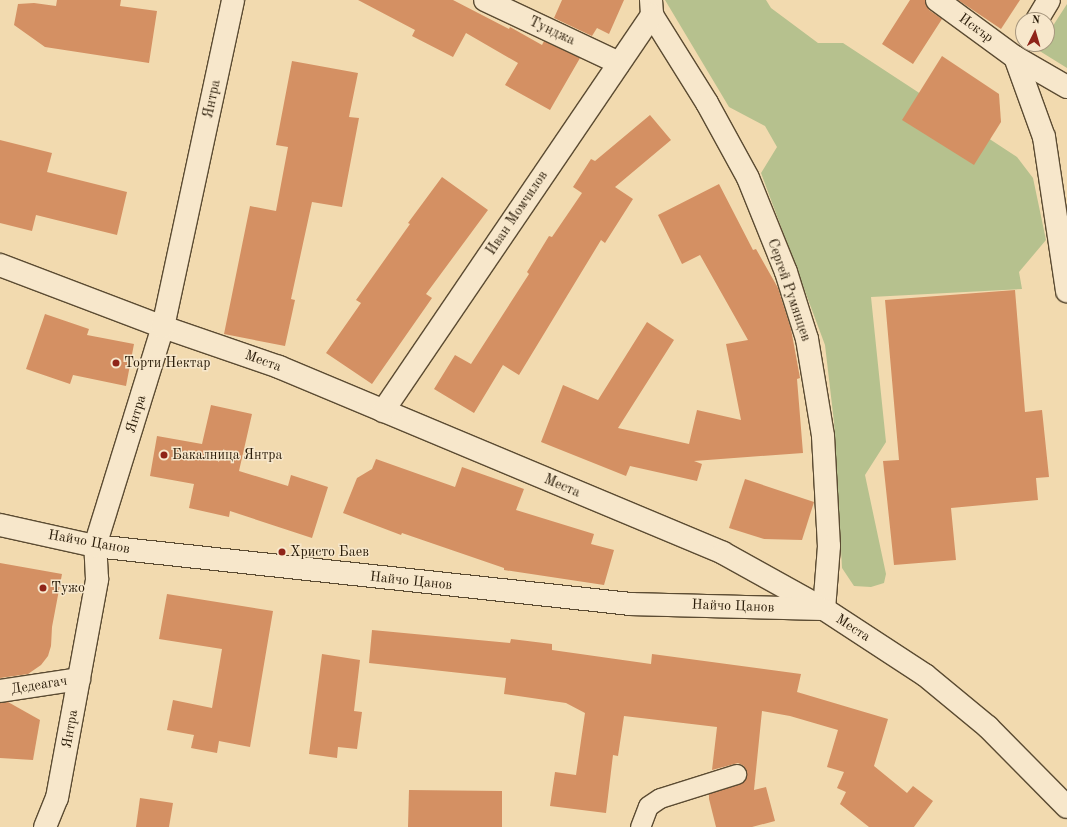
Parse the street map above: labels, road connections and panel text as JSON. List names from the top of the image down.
{
  "streets": {
    "street": [
      "Искър",
      "Тунджа",
      "Янтра",
      "Иван Момчилов",
      "Сергей Румянцев",
      "Места",
      "Найчо Цанов",
      "Дедеагач"
    ]
  },
  "crossings": [
    ["Тунджа", "Иван Момчилов"],
    ["Янтра", "Места"],
    ["Янтра", "Найчо Цанов"],
    ["Янтра", "Дедеагач"],
    ["Иван Момчилов", "Сергей Румянцев"],
    ["Иван Момчилов", "Места"],
    ["Сергей Румянцев", "Места"],
    ["Сергей Румянцев", "Найчо Цанов"],
    ["Места", "Найчо Цанов"]
  ],
  "places": [
    "Торти Нектар",
    "Бакалница Янтра",
    "Христо Баев",
    "Тужо"
  ],
  "north": "top"
}
